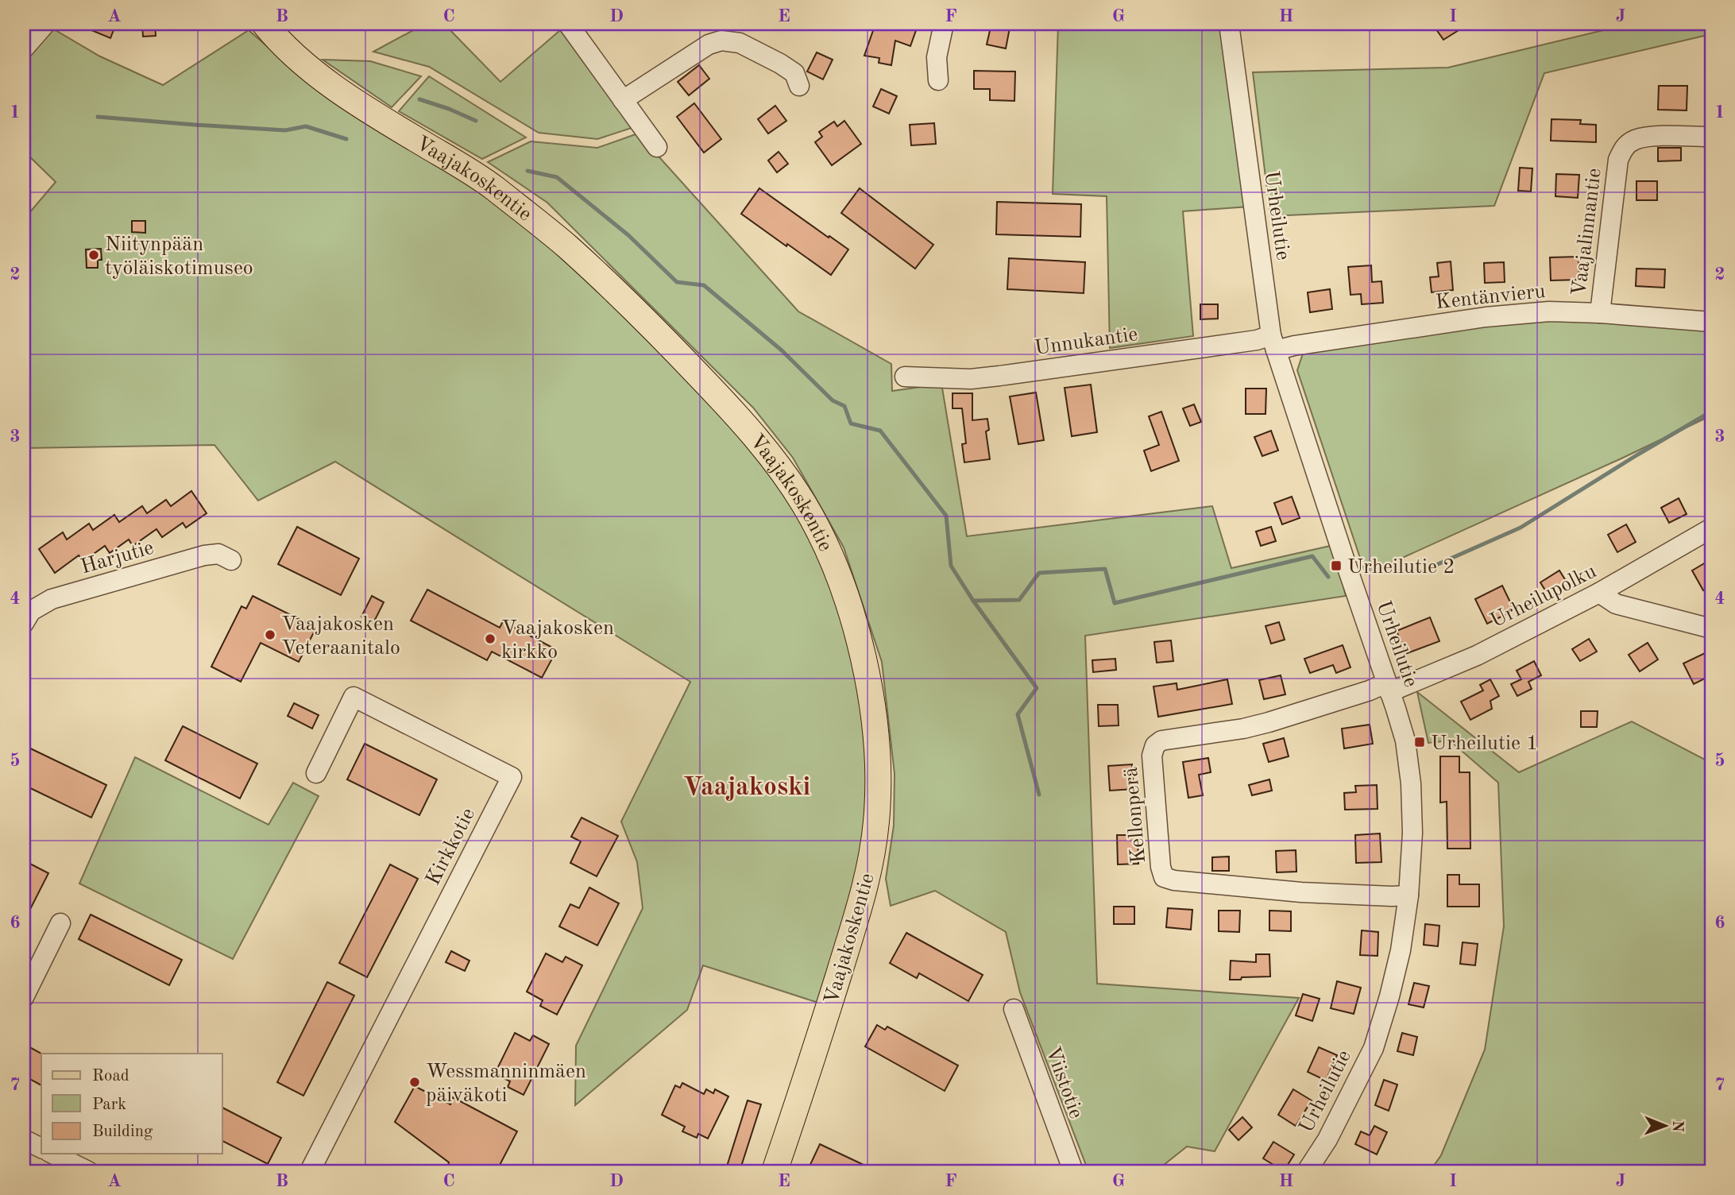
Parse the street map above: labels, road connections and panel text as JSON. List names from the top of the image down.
{
  "streets": {
    "main road": ["Vaajakoskentie"],
    "street": [
      "Urheilutie",
      "Vaajalinnantie",
      "Kentänvieru",
      "Unnukantie",
      "Harjutie",
      "Urheilupolku",
      "Kellonperä",
      "Kirkkotie",
      "Viistotie"
    ]
  },
  "crossings": [
    ["Urheilutie", "Kentänvieru"],
    ["Urheilutie", "Unnukantie"],
    ["Urheilutie", "Urheilupolku"],
    ["Urheilutie", "Kellonperä"],
    ["Vaajalinnantie", "Kentänvieru"],
    ["Kentänvieru", "Unnukantie"],
    ["Urheilupolku", "Kellonperä"]
  ],
  "districts": ["Vaajakoski"],
  "places": {
    "other": [
      "Niitynpään työläiskotimuseo",
      "Vaajakosken Veteraanitalo",
      "Vaajakosken kirkko",
      "Wessmanninmäen päiväkoti"
    ],
    "transit": ["Urheilutie 2", "Urheilutie 1"]
  },
  "legend": ["Road", "Park", "Building"],
  "north": "right",
  "grid": {
    "columns": [
      "A",
      "B",
      "C",
      "D",
      "E",
      "F",
      "G",
      "H",
      "I",
      "J"
    ],
    "rows": [
      "1",
      "2",
      "3",
      "4",
      "5",
      "6",
      "7"
    ]
  }
}
